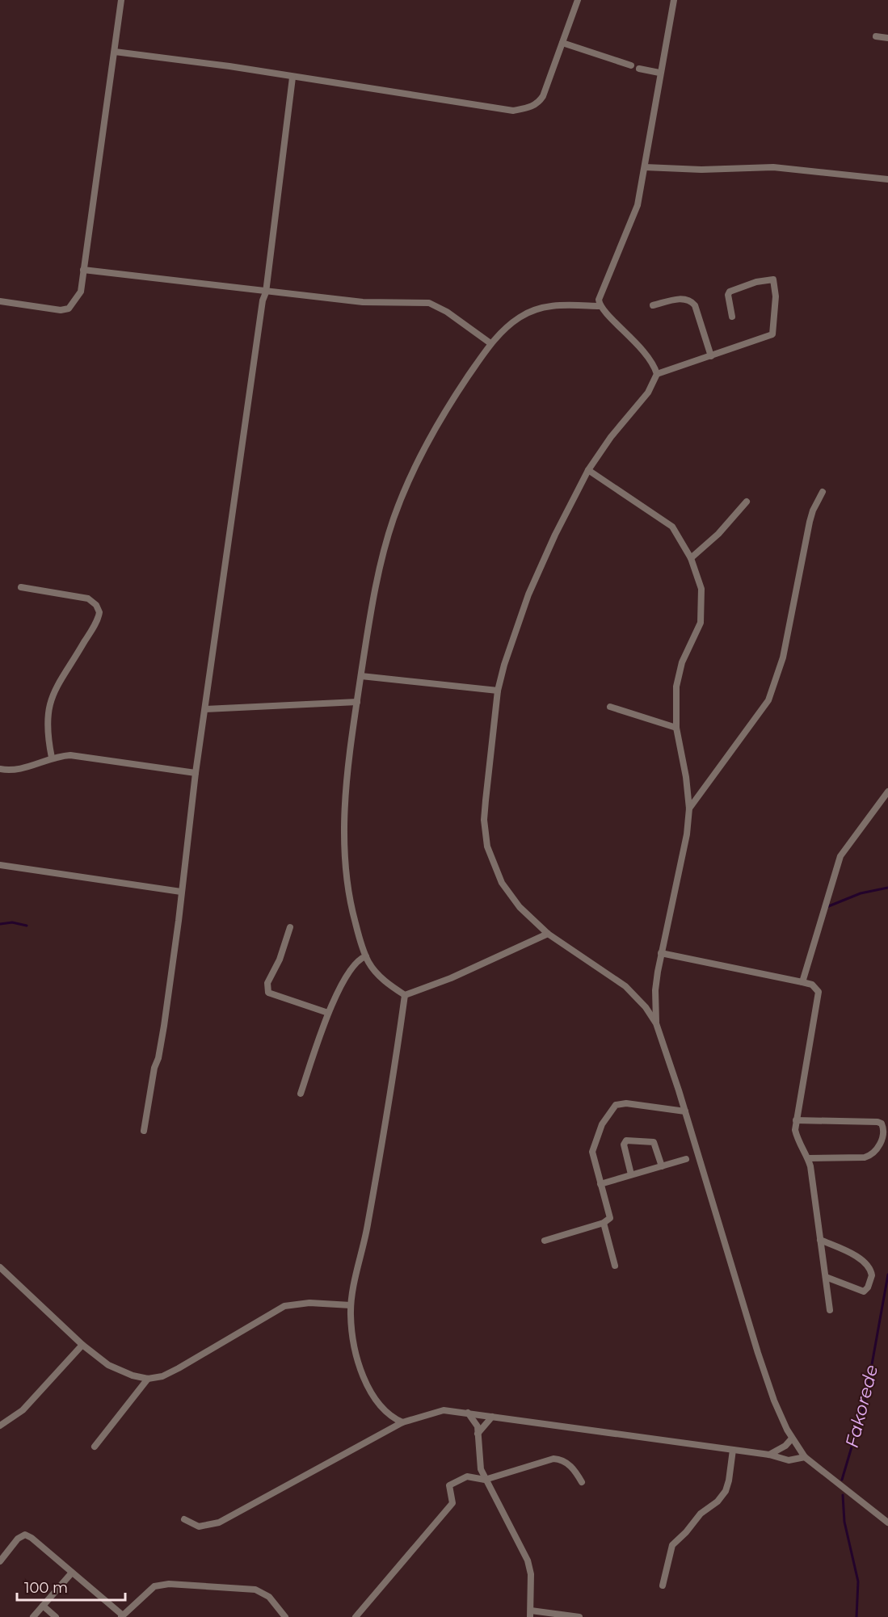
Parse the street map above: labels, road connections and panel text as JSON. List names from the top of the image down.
{
  "water": ["Fakorede"],
  "scale_bar": "100 m"
}
